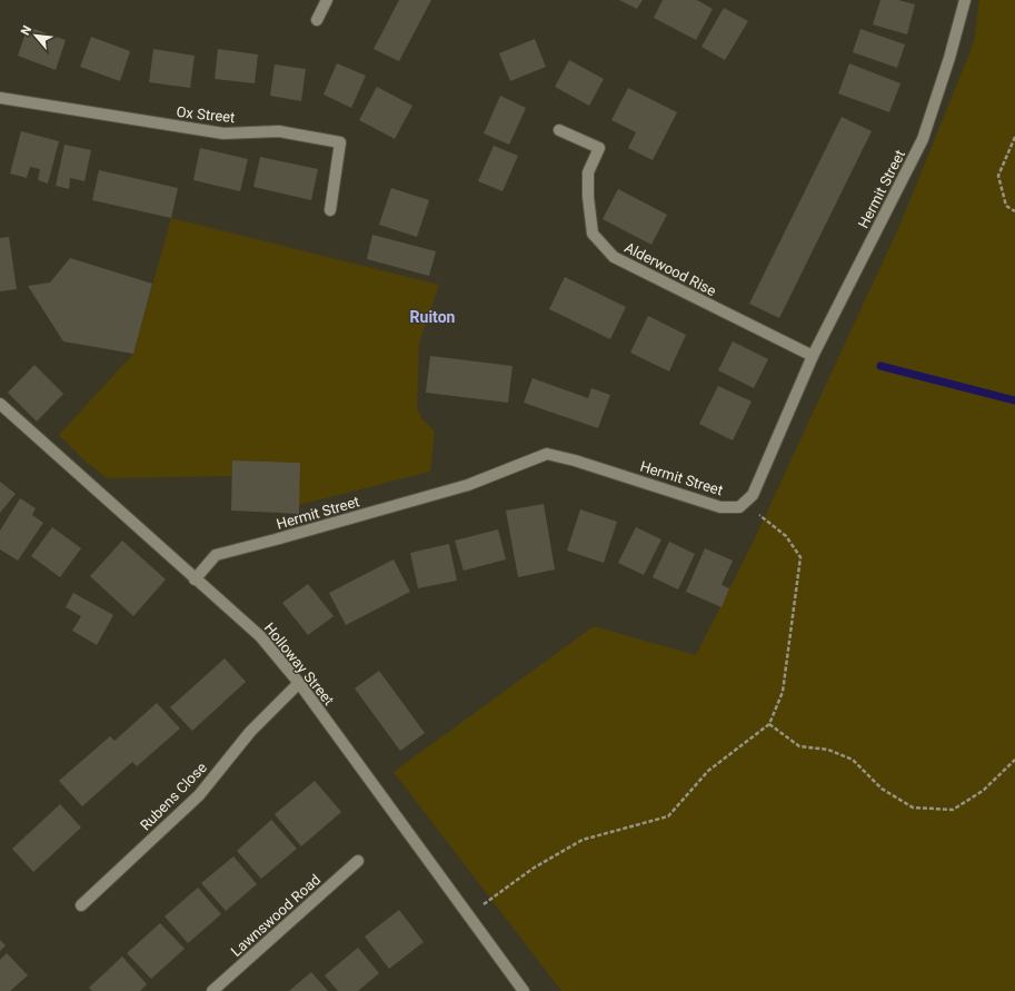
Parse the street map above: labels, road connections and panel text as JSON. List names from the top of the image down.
{
  "streets": {
    "street": [
      "Ox Street",
      "Hermit Street",
      "Alderwood Rise",
      "Holloway Street",
      "Rubens Close",
      "Lawnswood Road"
    ]
  },
  "crossings": [
    ["Hermit Street", "Alderwood Rise"],
    ["Hermit Street", "Holloway Street"],
    ["Holloway Street", "Rubens Close"]
  ],
  "districts": ["Ruiton"],
  "north": "top left"
}
